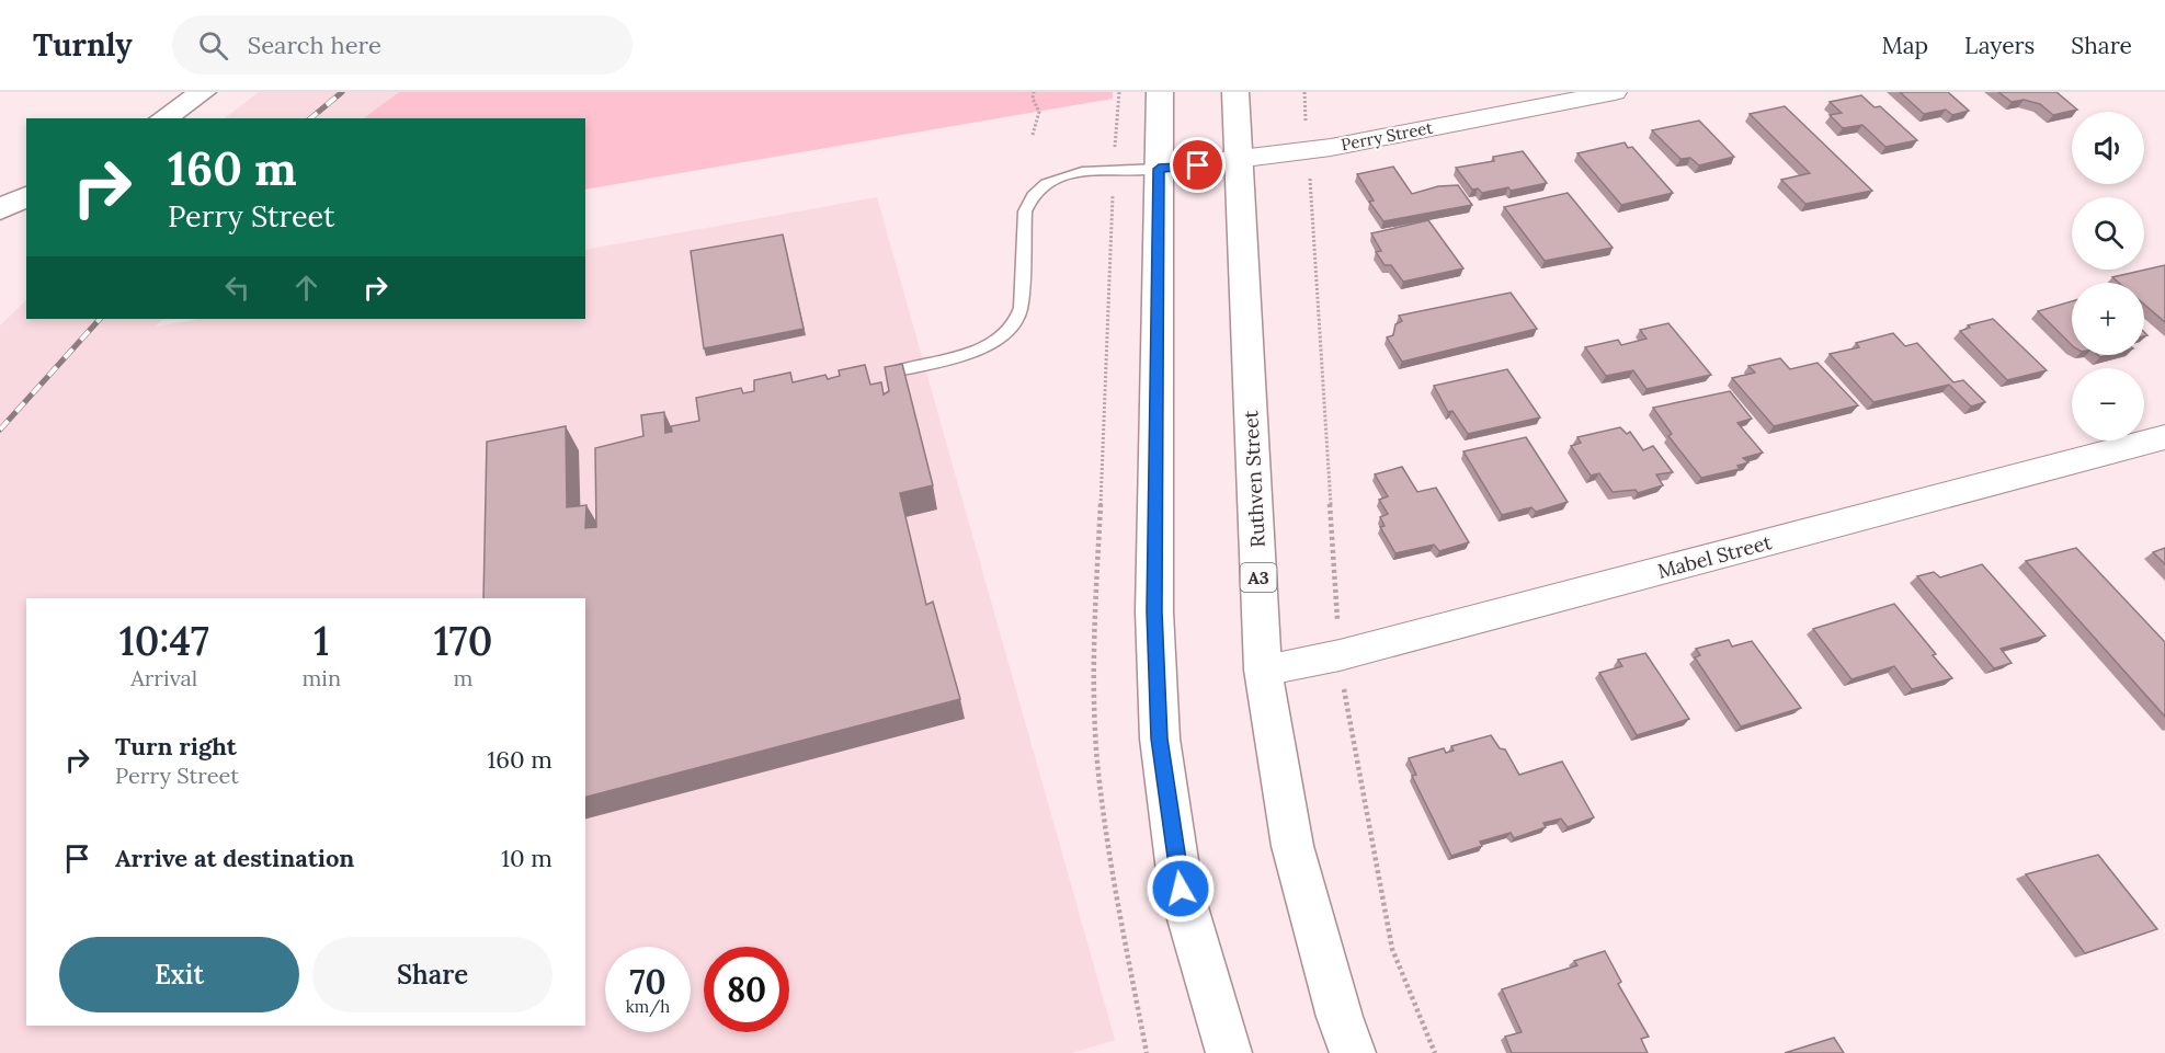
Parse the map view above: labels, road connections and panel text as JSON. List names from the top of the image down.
{
  "streets": {
    "main road": ["Ruthven Street", "A3"],
    "street": ["Perry Street", "Mabel Street"]
  },
  "crossings": [
    ["Perry Street", "Ruthven Street"],
    ["Ruthven Street", "Mabel Street"]
  ],
  "page": {
    "header": "Turnly",
    "search": "Search here",
    "nav": ["Map", "Layers", "Share"],
    "map_buttons": ["+", "−"],
    "turn": ["160 m", "Perry Street"],
    "eta": [
      "10:47",
      "Arrival",
      "1",
      "min",
      "170",
      "m"
    ],
    "list": [
      {
        "name": "Turn right",
        "note": "Perry Street",
        "value": "160 m"
      },
      {
        "name": "Arrive at destination",
        "value": "10 m"
      }
    ],
    "buttons": ["Exit", "Share"],
    "speed": "70 km/h",
    "limit": "80"
  }
}
